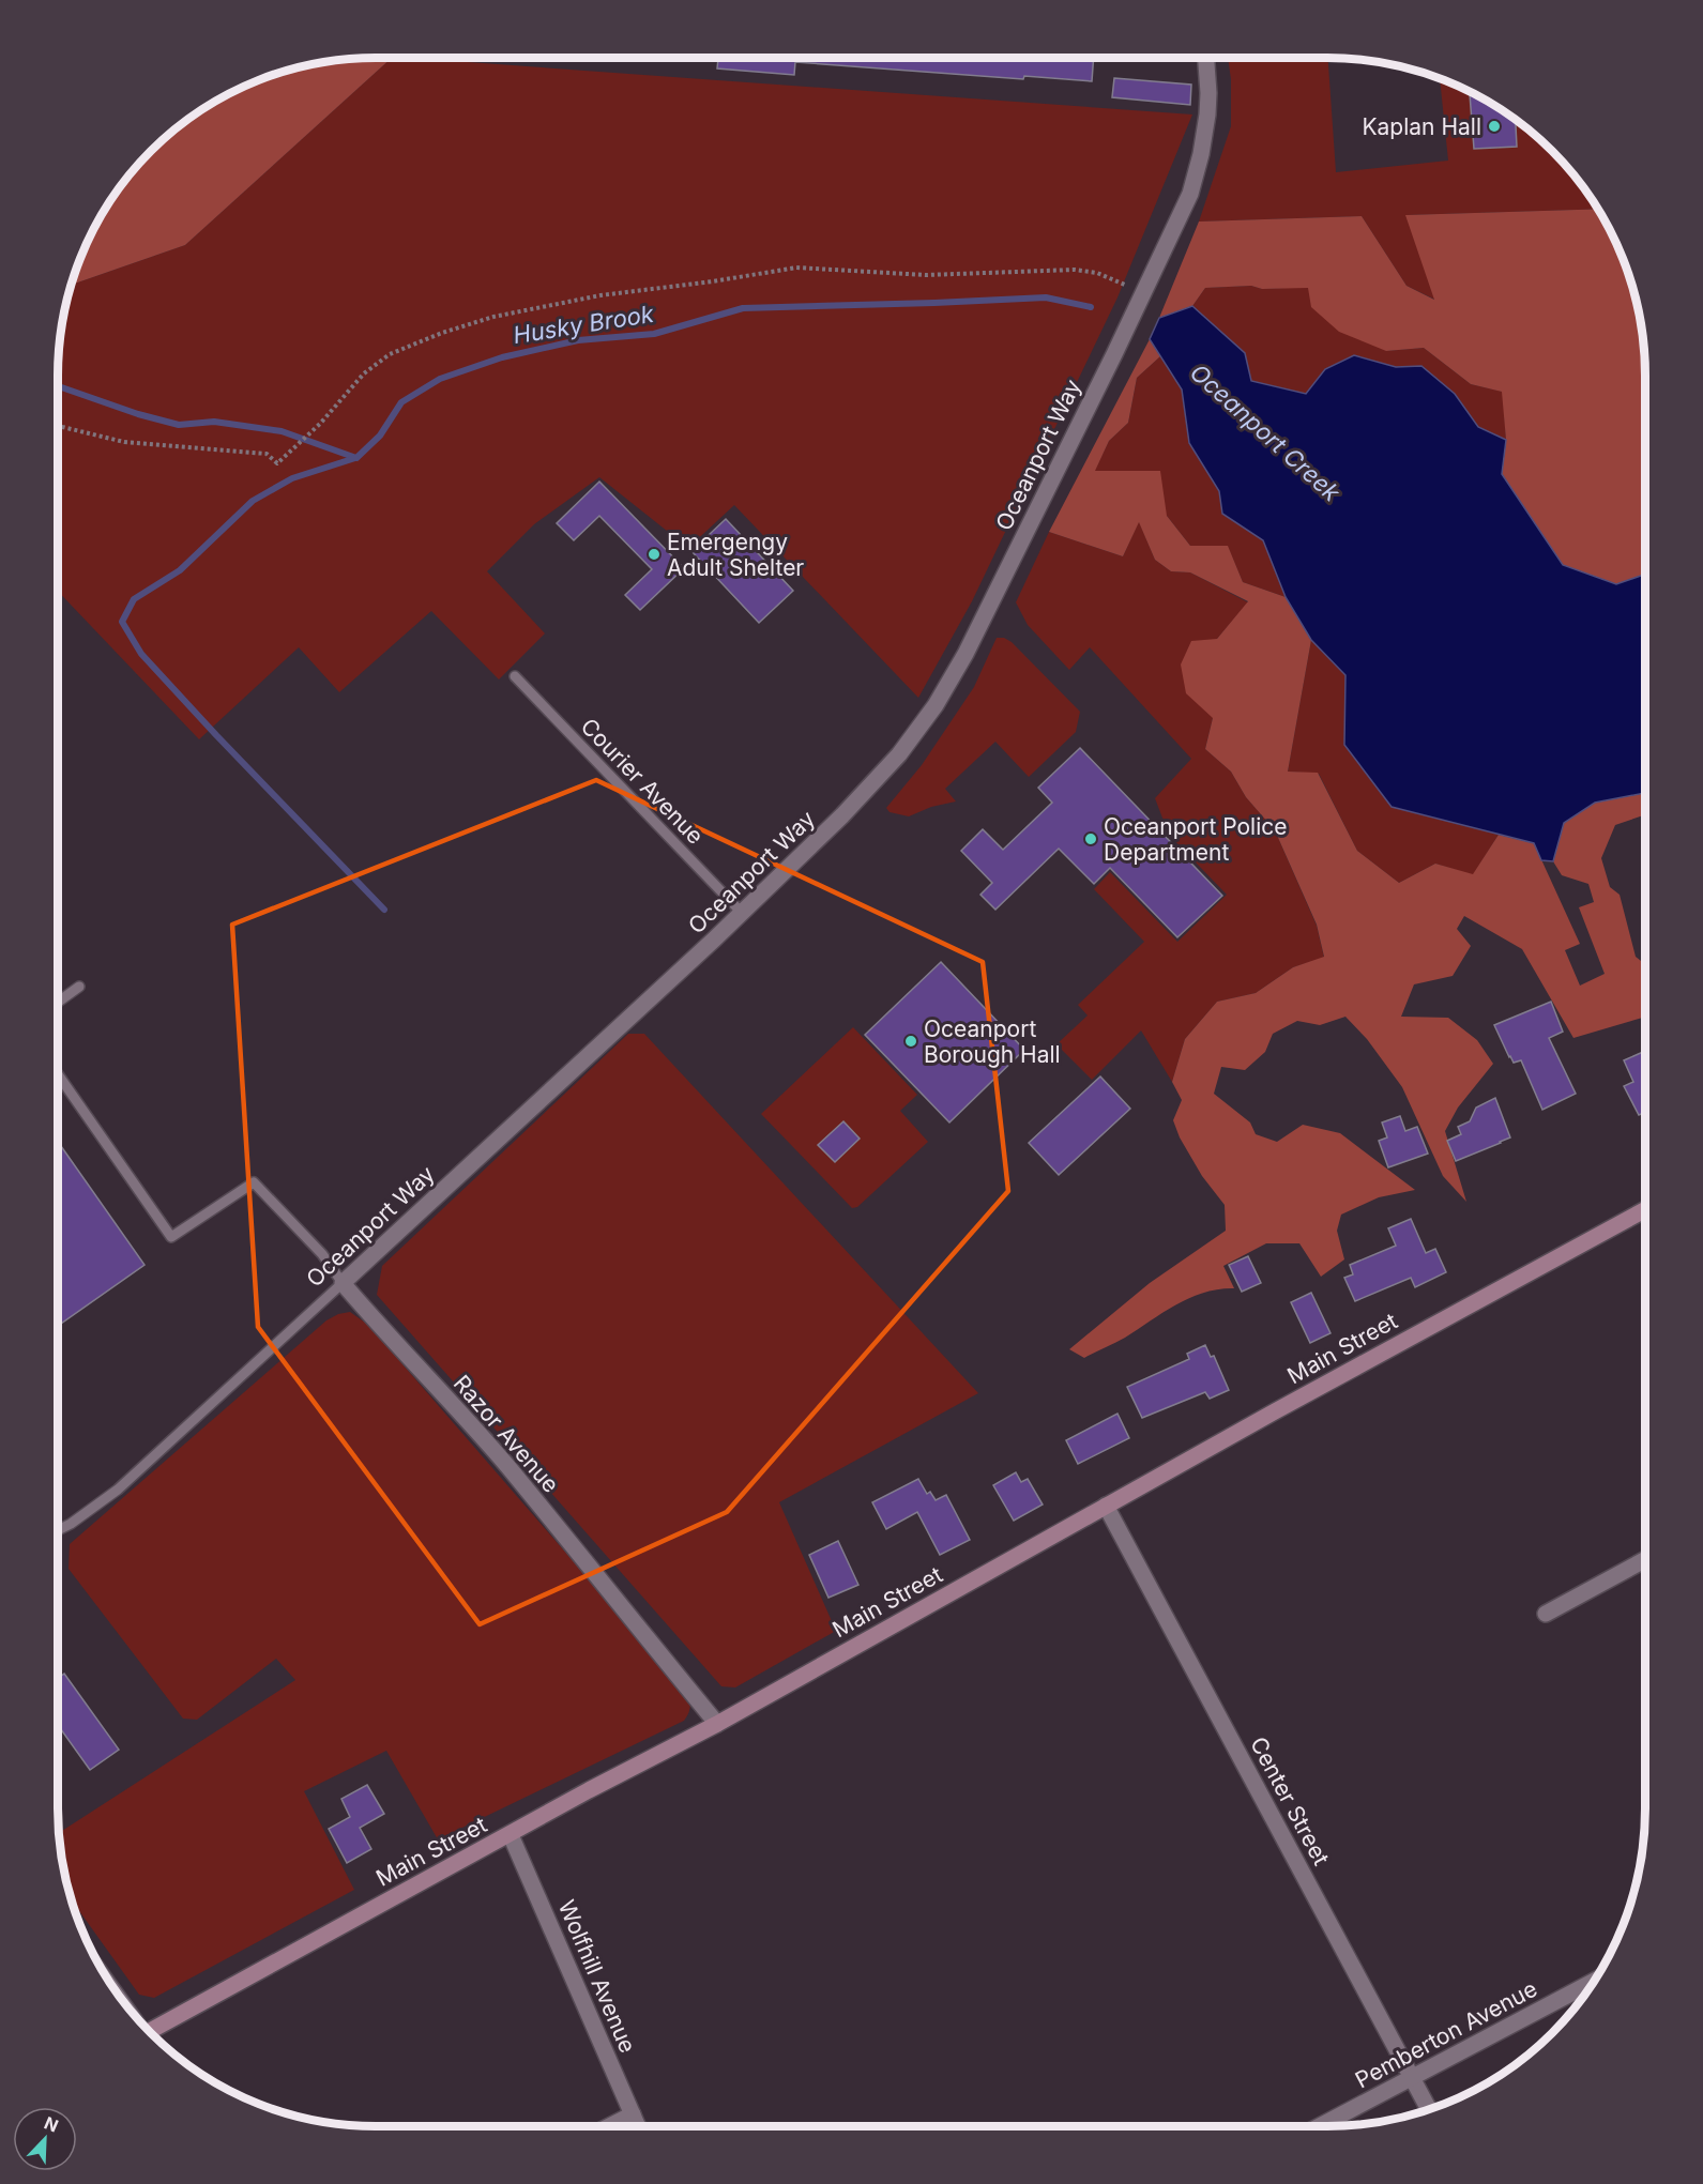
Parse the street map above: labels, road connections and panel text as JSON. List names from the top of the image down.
{
  "streets": {
    "street": [
      "Oceanport Way",
      "Main Street",
      "Razor Avenue",
      "Center Street",
      "Wolfhill Avenue",
      "Pemberton Avenue"
    ],
    "lane": ["Courier Avenue"]
  },
  "crossings": [
    ["Oceanport Way", "Courier Avenue"],
    ["Oceanport Way", "Razor Avenue"],
    ["Main Street", "Razor Avenue"],
    ["Main Street", "Center Street"],
    ["Main Street", "Wolfhill Avenue"],
    ["Center Street", "Pemberton Avenue"]
  ],
  "water": ["Husky Brook", "Oceanport Creek"],
  "places": [
    "Kaplan Hall",
    "Emergengy Adult Shelter",
    "Oceanport Police Department",
    "Oceanport Borough Hall"
  ],
  "north": "top right"
}
